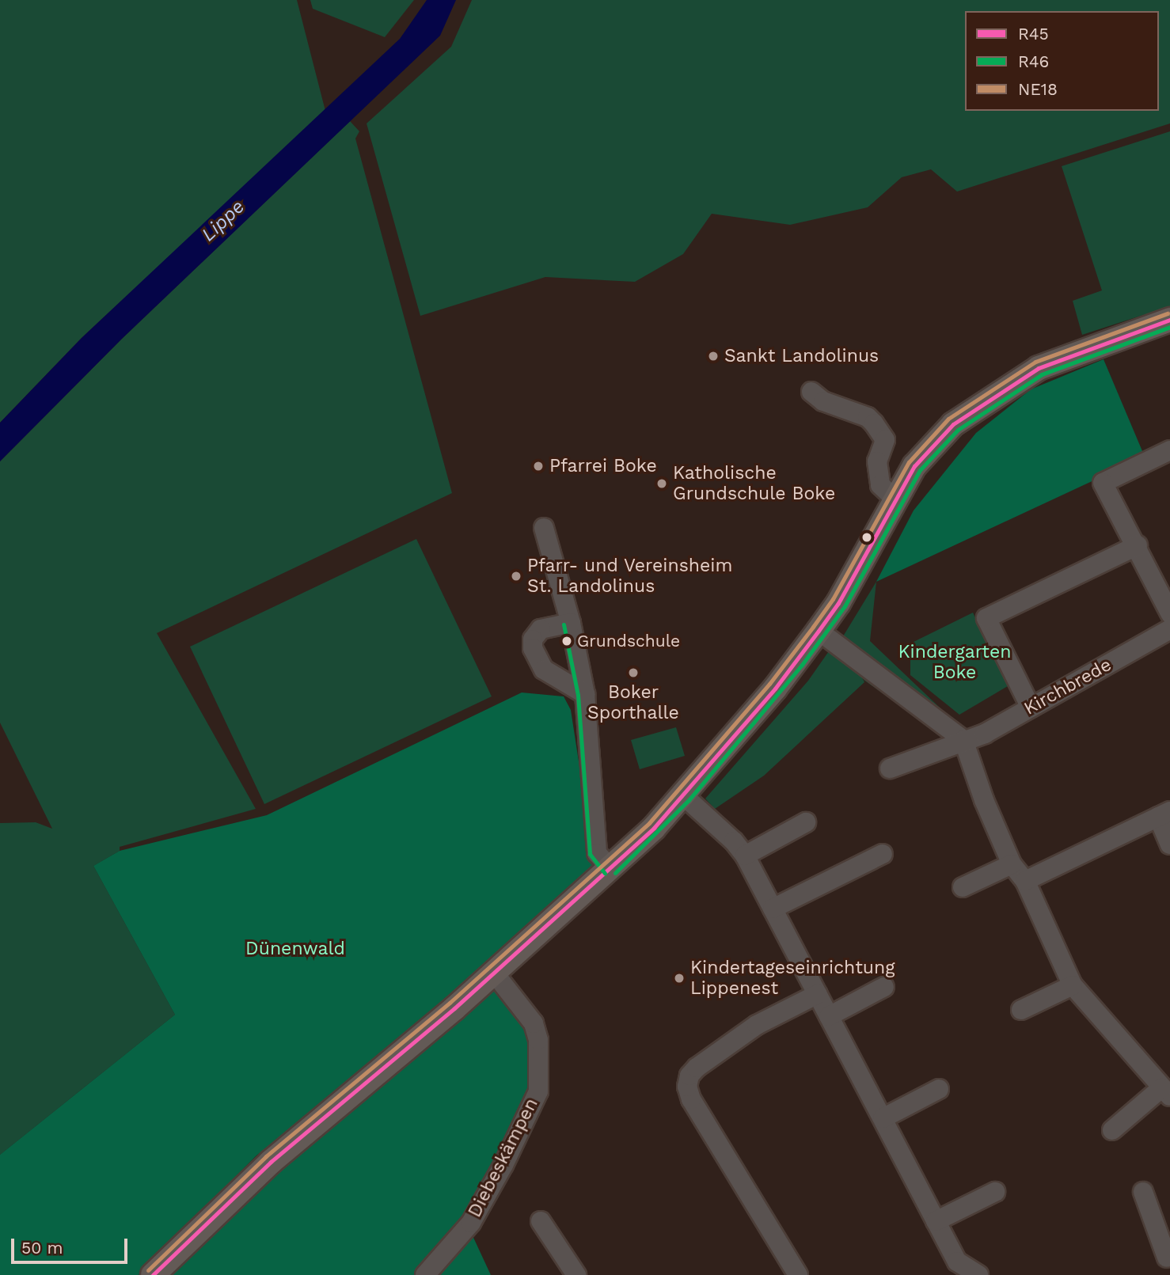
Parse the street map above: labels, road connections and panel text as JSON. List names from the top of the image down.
{
  "streets": {
    "street": ["Kirchbrede", "Diebeskämpen"]
  },
  "water": ["Lippe"],
  "parks": ["Kindergarten Boke", "Dünenwald"],
  "places": [
    "Sankt Landolinus",
    "Pfarrei Boke",
    "Katholische Grundschule Boke",
    "Pfarr- und Vereinsheim St. Landolinus",
    "Grundschule",
    "Boker Sporthalle",
    "Kindertageseinrichtung Lippenest"
  ],
  "lines": ["transit line NE18", "transit line R45", "transit line R46"],
  "legend": ["R45", "R46", "NE18"],
  "scale_bar": "50 m"
}
